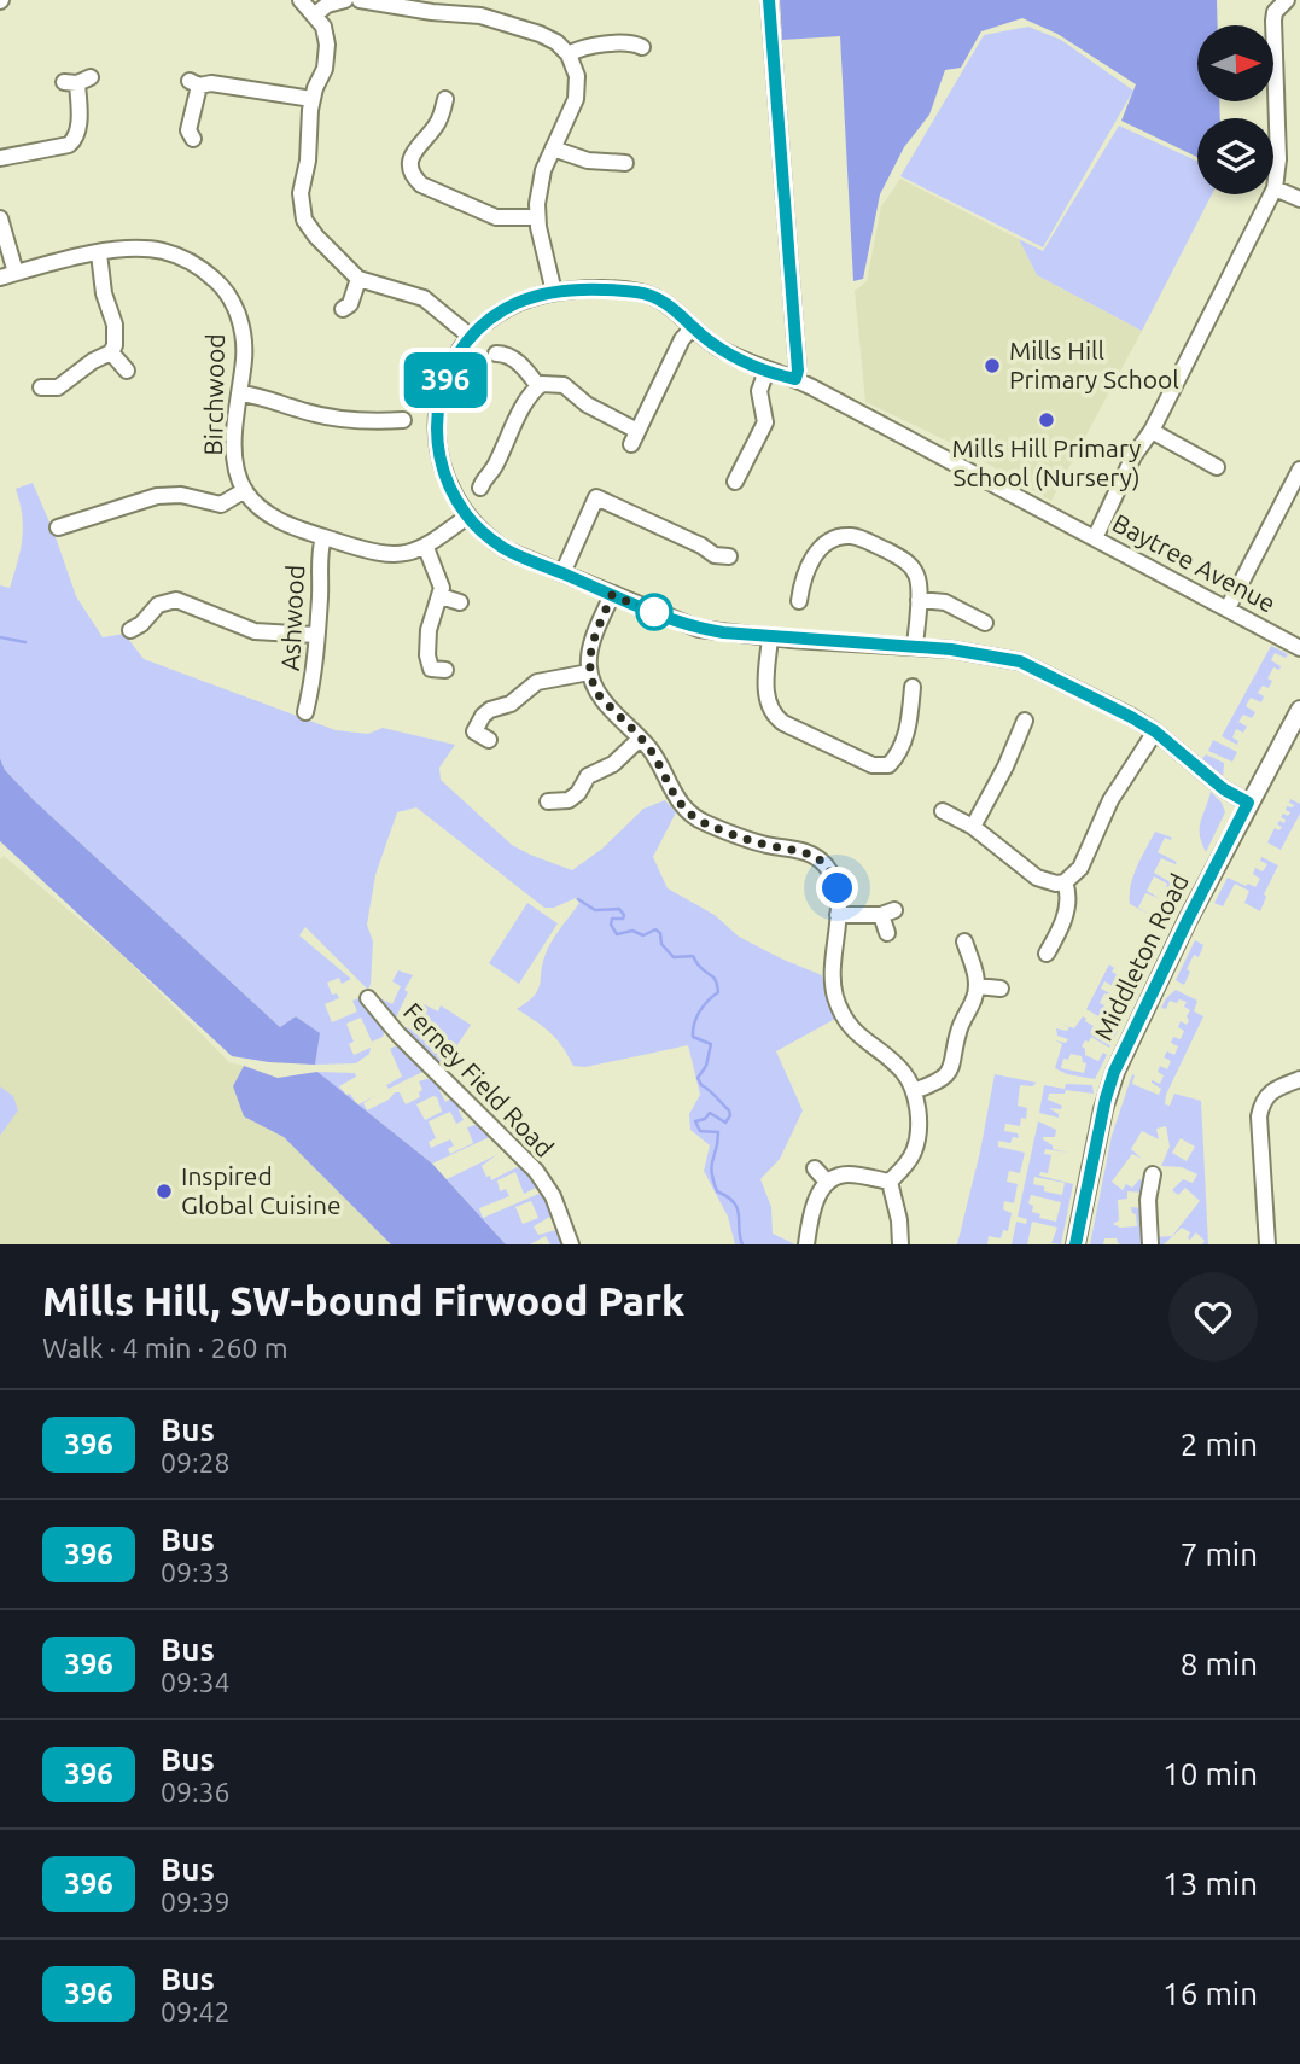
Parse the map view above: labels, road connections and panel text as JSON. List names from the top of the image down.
{
  "streets": {
    "main road": ["Middleton Road"],
    "street": [
      "Birchwood",
      "Baytree Avenue",
      "Ashwood",
      "Ferney Field Road"
    ]
  },
  "crossings": [
    ["Baytree Avenue", "Middleton Road"]
  ],
  "places": ["Mills Hill Primary School", "Mills Hill Primary School (Nursery)", "Inspired Global Cuisine"],
  "lines": ["bus line 396"],
  "north": "right",
  "page": {
    "on_map": "396",
    "heading": ["Mills Hill, SW-bound Firwood Park", "Walk · 4 min · 260 m"],
    "list": [
      {
        "mark": "396",
        "name": "Bus",
        "note": "09:28",
        "value": "2 min"
      },
      {
        "mark": "396",
        "name": "Bus",
        "note": "09:33",
        "value": "7 min"
      },
      {
        "mark": "396",
        "name": "Bus",
        "note": "09:34",
        "value": "8 min"
      },
      {
        "mark": "396",
        "name": "Bus",
        "note": "09:36",
        "value": "10 min"
      },
      {
        "mark": "396",
        "name": "Bus",
        "note": "09:39",
        "value": "13 min"
      },
      {
        "mark": "396",
        "name": "Bus",
        "note": "09:42",
        "value": "16 min"
      }
    ]
  }
}
